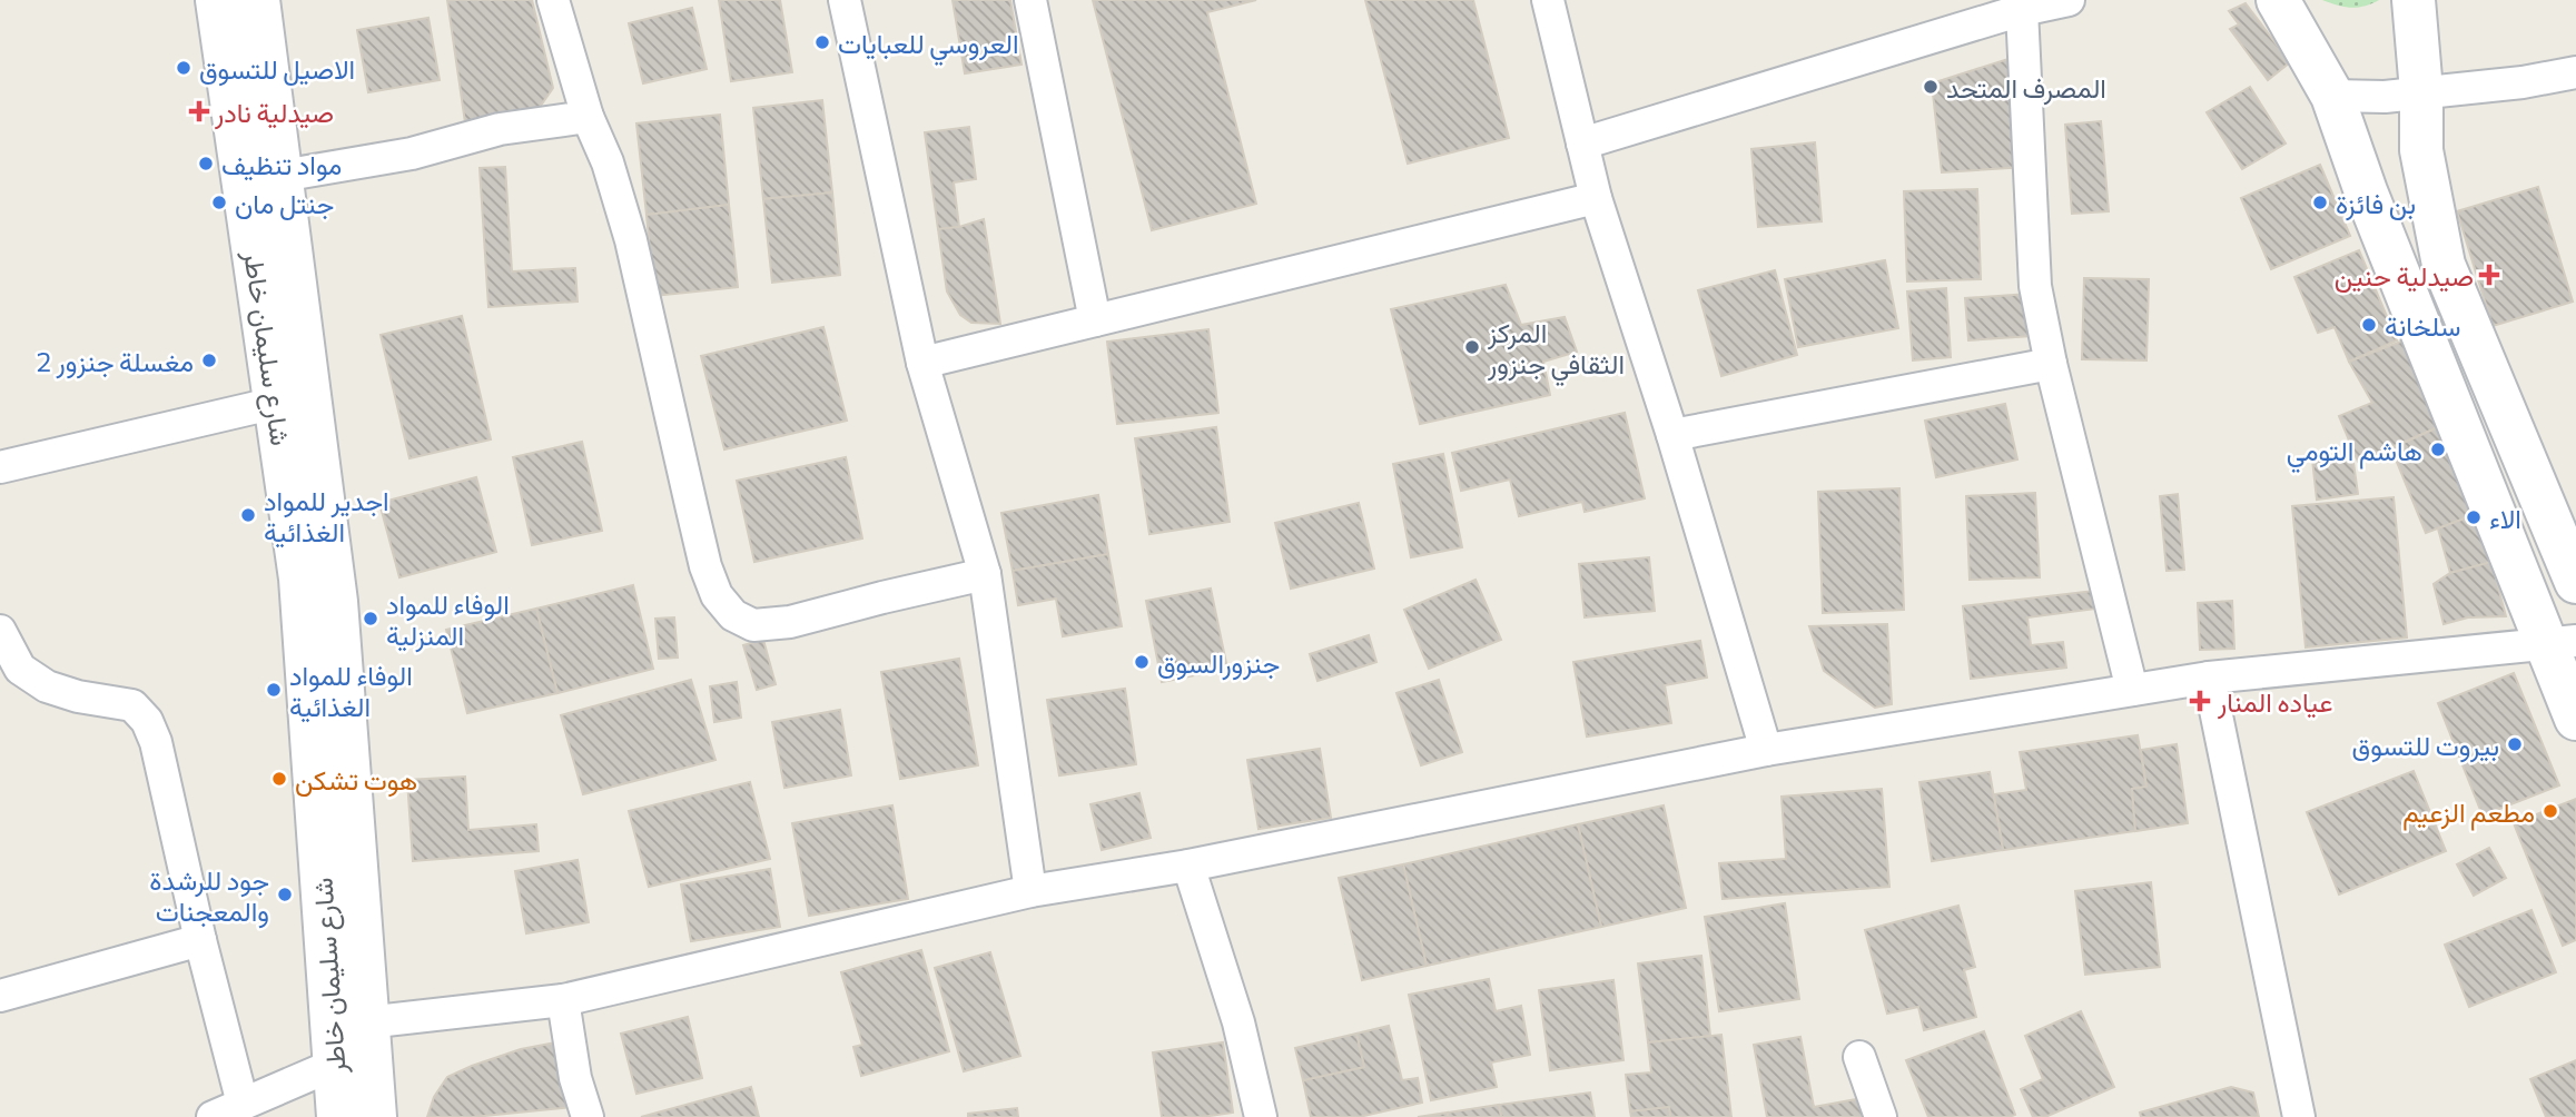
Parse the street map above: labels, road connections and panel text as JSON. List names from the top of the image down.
{
  "streets": {
    "main road": ["شارع سليمان خاطر"]
  },
  "places": {
    "other": [
      "العروسي للعبايات",
      "الاصيل للتسوق",
      "المصرف المتحد",
      "مواد تنظيف",
      "جنتل مان",
      "بن فائزة",
      "سلخانة",
      "المركز الثقافي جنزور",
      "مغسلة جنزور 2",
      "هاشم التومي",
      "اجدير للمواد الغذائية",
      "الاء",
      "الوفاء للمواد المنزلية",
      "جنزورالسوق",
      "الوفاء للمواد الغذائية",
      "بيروت للتسوق",
      "هوت تشكن",
      "مطعم الزعيم",
      "جود للرشدة والمعجنات"
    ],
    "health": ["صيدلية نادر", "صيدلية حنين", "عياده المنار"]
  }
}
